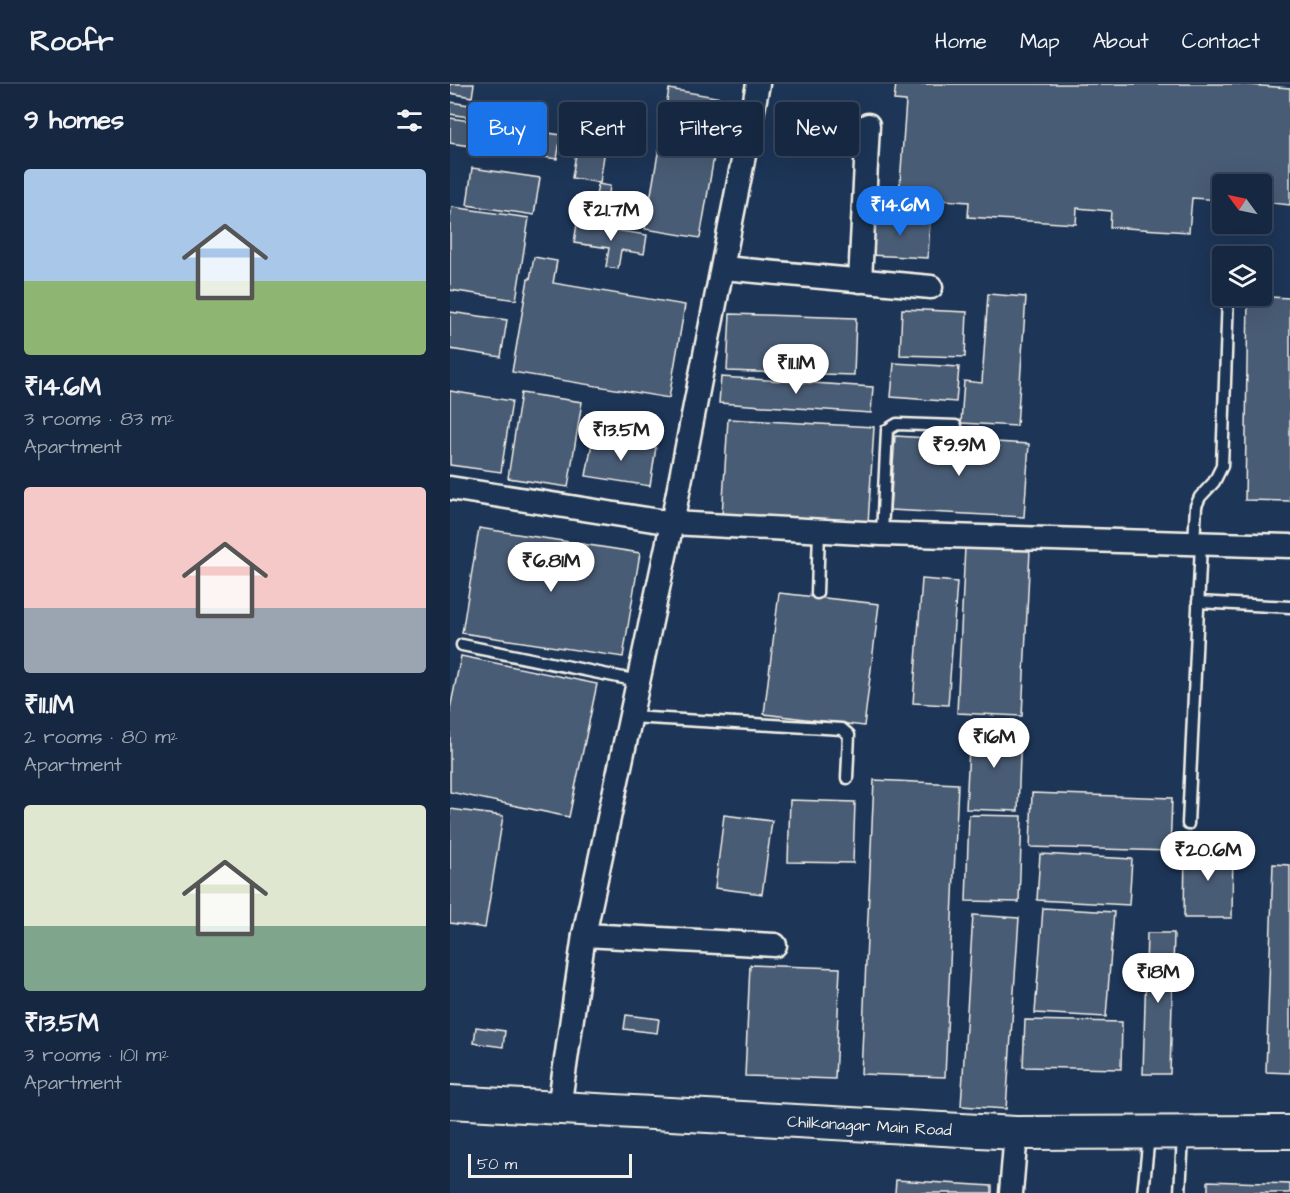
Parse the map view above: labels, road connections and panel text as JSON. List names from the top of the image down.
{
  "streets": {
    "main road": ["Chilkanagar Main Road"]
  },
  "scale_bar": "50 m",
  "north": "top left",
  "page": {
    "header": "Roofr",
    "nav": [
      "Home",
      "Map",
      "About",
      "Contact"
    ],
    "heading": "9 homes",
    "chip": [
      "Buy",
      "Rent",
      "Filters",
      "New"
    ],
    "list": [
      {
        "name": "₹14.6M",
        "note": "3 rooms · 83 m² · Apartment"
      },
      {
        "name": "₹11.1M",
        "note": "2 rooms · 80 m² · Apartment"
      },
      {
        "name": "₹13.5M",
        "note": "3 rooms · 101 m² · Apartment"
      }
    ],
    "price": [
      "₹14.6M",
      "₹21.7M",
      "₹11.1M",
      "₹13.5M",
      "₹9.9M",
      "₹6.81M",
      "₹16M",
      "₹20.6M",
      "₹18M"
    ],
    "scale": "50 m"
  }
}
